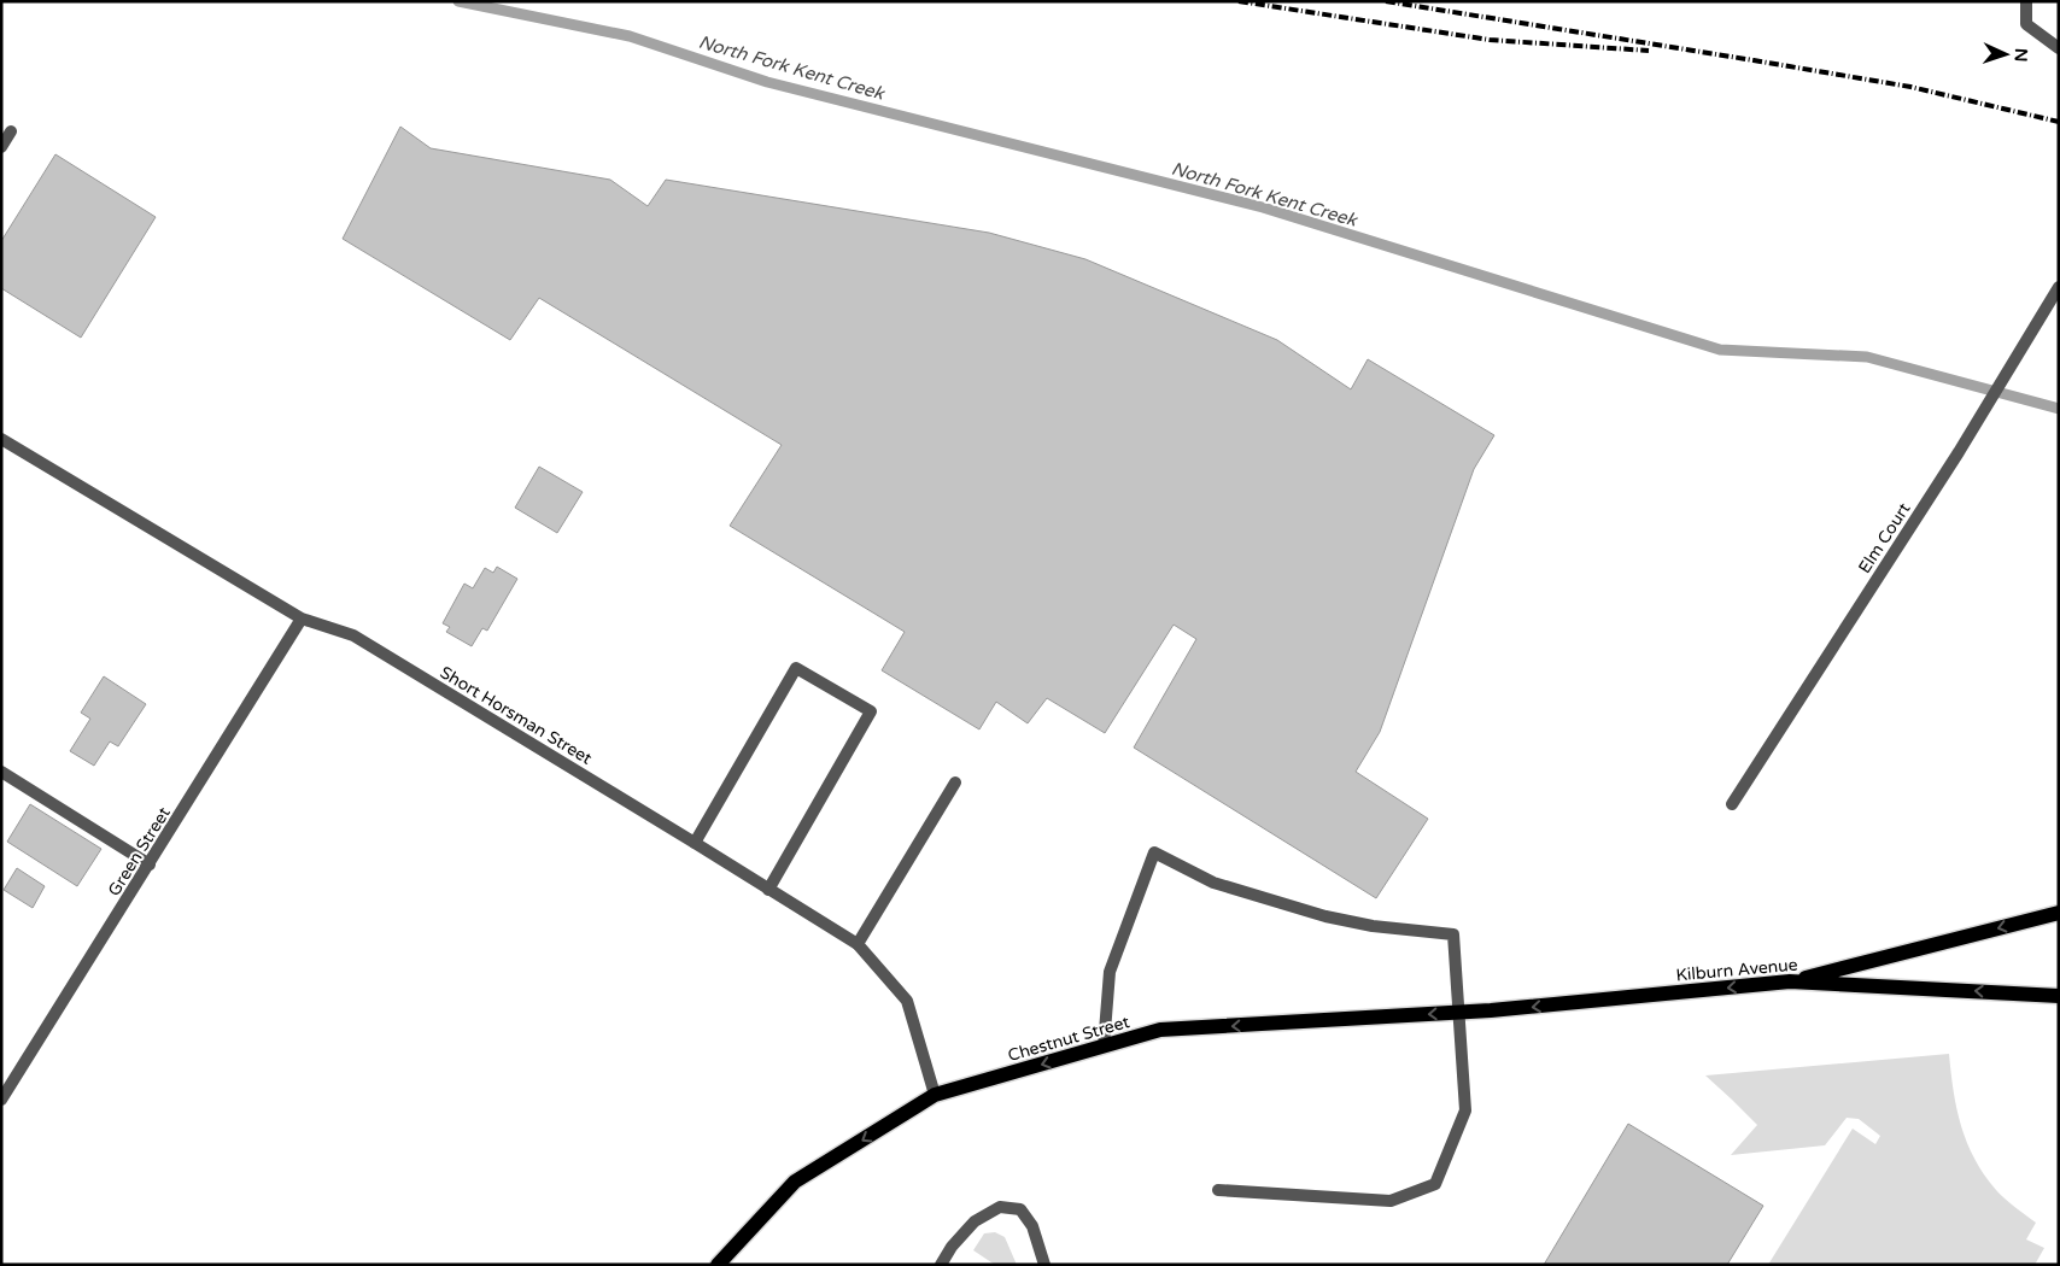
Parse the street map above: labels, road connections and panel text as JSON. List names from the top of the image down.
{
  "streets": {
    "main road": ["Kilburn Avenue", "Chestnut Street"],
    "street": ["Elm Court", "Short Horsman Street", "Green Street"]
  },
  "crossings": [
    ["Short Horsman Street", "Green Street"],
    ["Short Horsman Street", "Chestnut Street"],
    ["Kilburn Avenue", "Chestnut Street"]
  ],
  "one_way": ["Chestnut Street"],
  "water": ["North Fork Kent Creek"],
  "north": "right"
}
